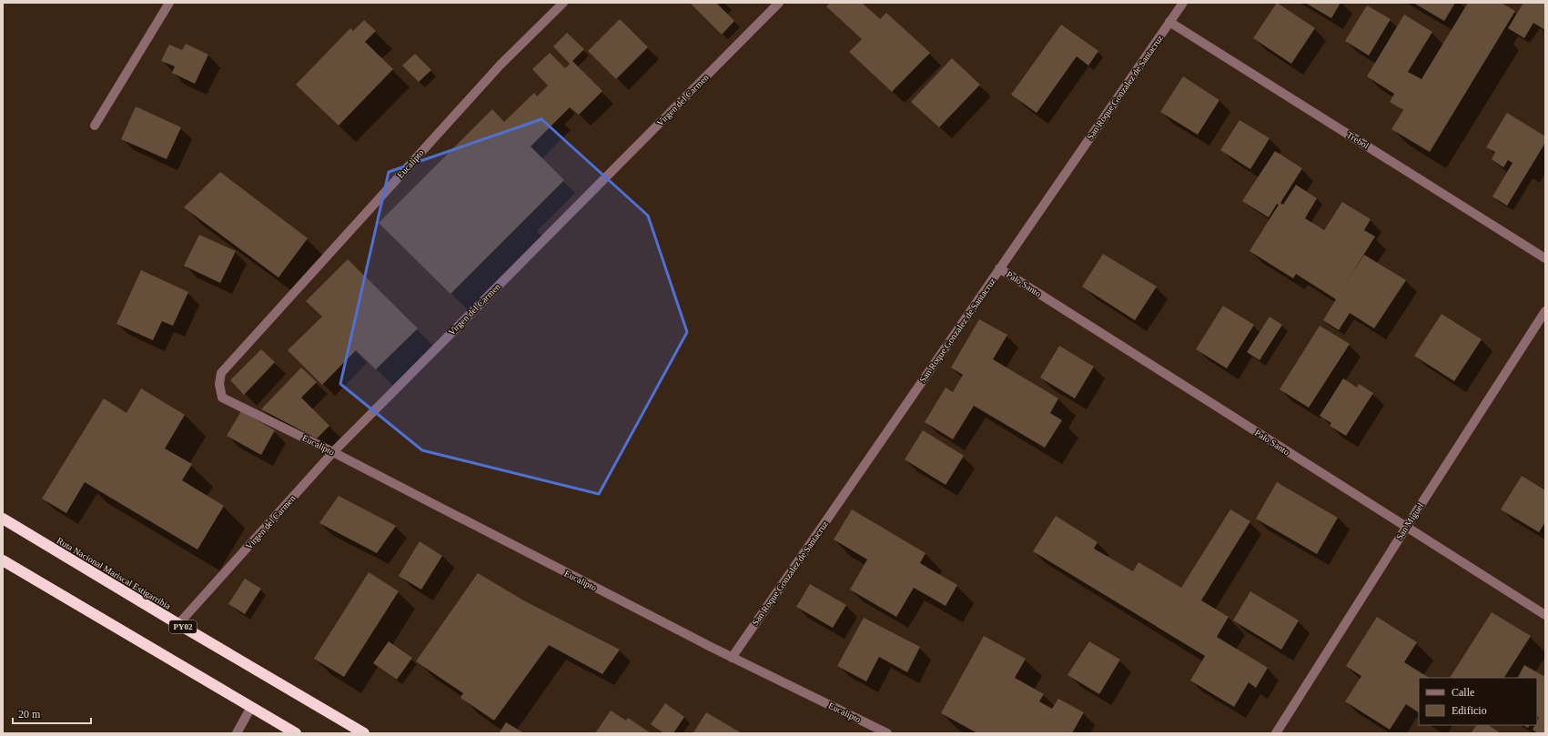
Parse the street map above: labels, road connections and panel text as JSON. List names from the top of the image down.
{
  "streets": {
    "highway": ["Ruta Nacional Mariscal Estigarribia", "PY02"],
    "street": [
      "San Roque Gonzalez de Santacruz",
      "Virgen del Carmen",
      "Trebol",
      "Eucalipto",
      "Palo Santo",
      "San Miguel"
    ]
  },
  "crossings": [
    ["San Roque Gonzalez de Santacruz", "Trebol"],
    ["San Roque Gonzalez de Santacruz", "Eucalipto"],
    ["San Roque Gonzalez de Santacruz", "Palo Santo"],
    ["Virgen del Carmen", "Eucalipto"],
    ["Virgen del Carmen", "Ruta Nacional Mariscal Estigarribia"],
    ["Palo Santo", "San Miguel"]
  ],
  "legend": ["Calle", "Edificio"],
  "scale_bar": "20 m"
}
